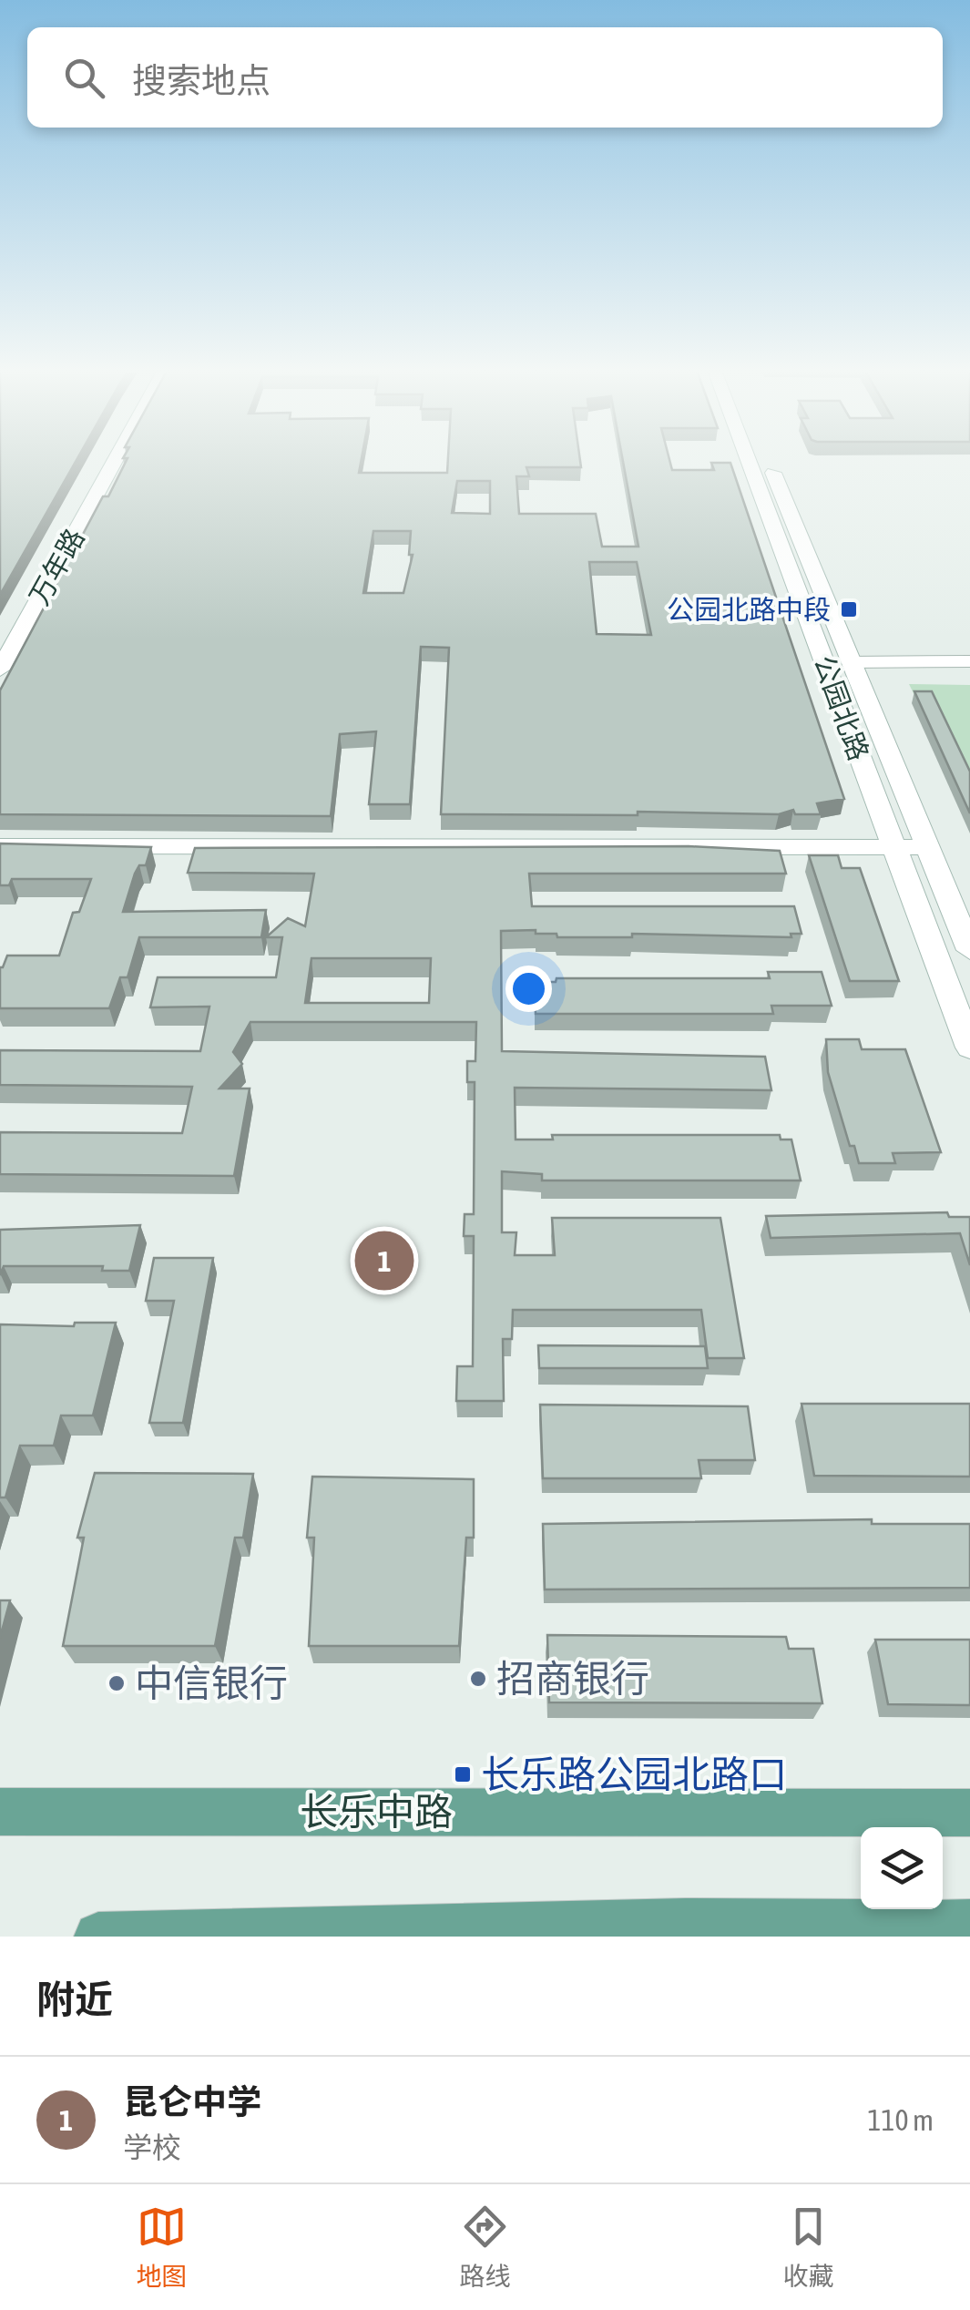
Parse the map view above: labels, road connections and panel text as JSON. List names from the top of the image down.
{
  "streets": {
    "main road": ["万年路", "公园北路", "长乐中路"]
  },
  "places": {
    "transit": ["公园北路中段", "长乐路公园北路口"],
    "other": ["招商银行", "中信银行"]
  },
  "page": {
    "search": "搜索地点",
    "pins": "1",
    "heading": "附近",
    "list": [
      {
        "mark": "1",
        "name": "昆仑中学",
        "note": "学校",
        "value": "110 m"
      }
    ],
    "nav": ["地图", "路线", "收藏"]
  }
}
